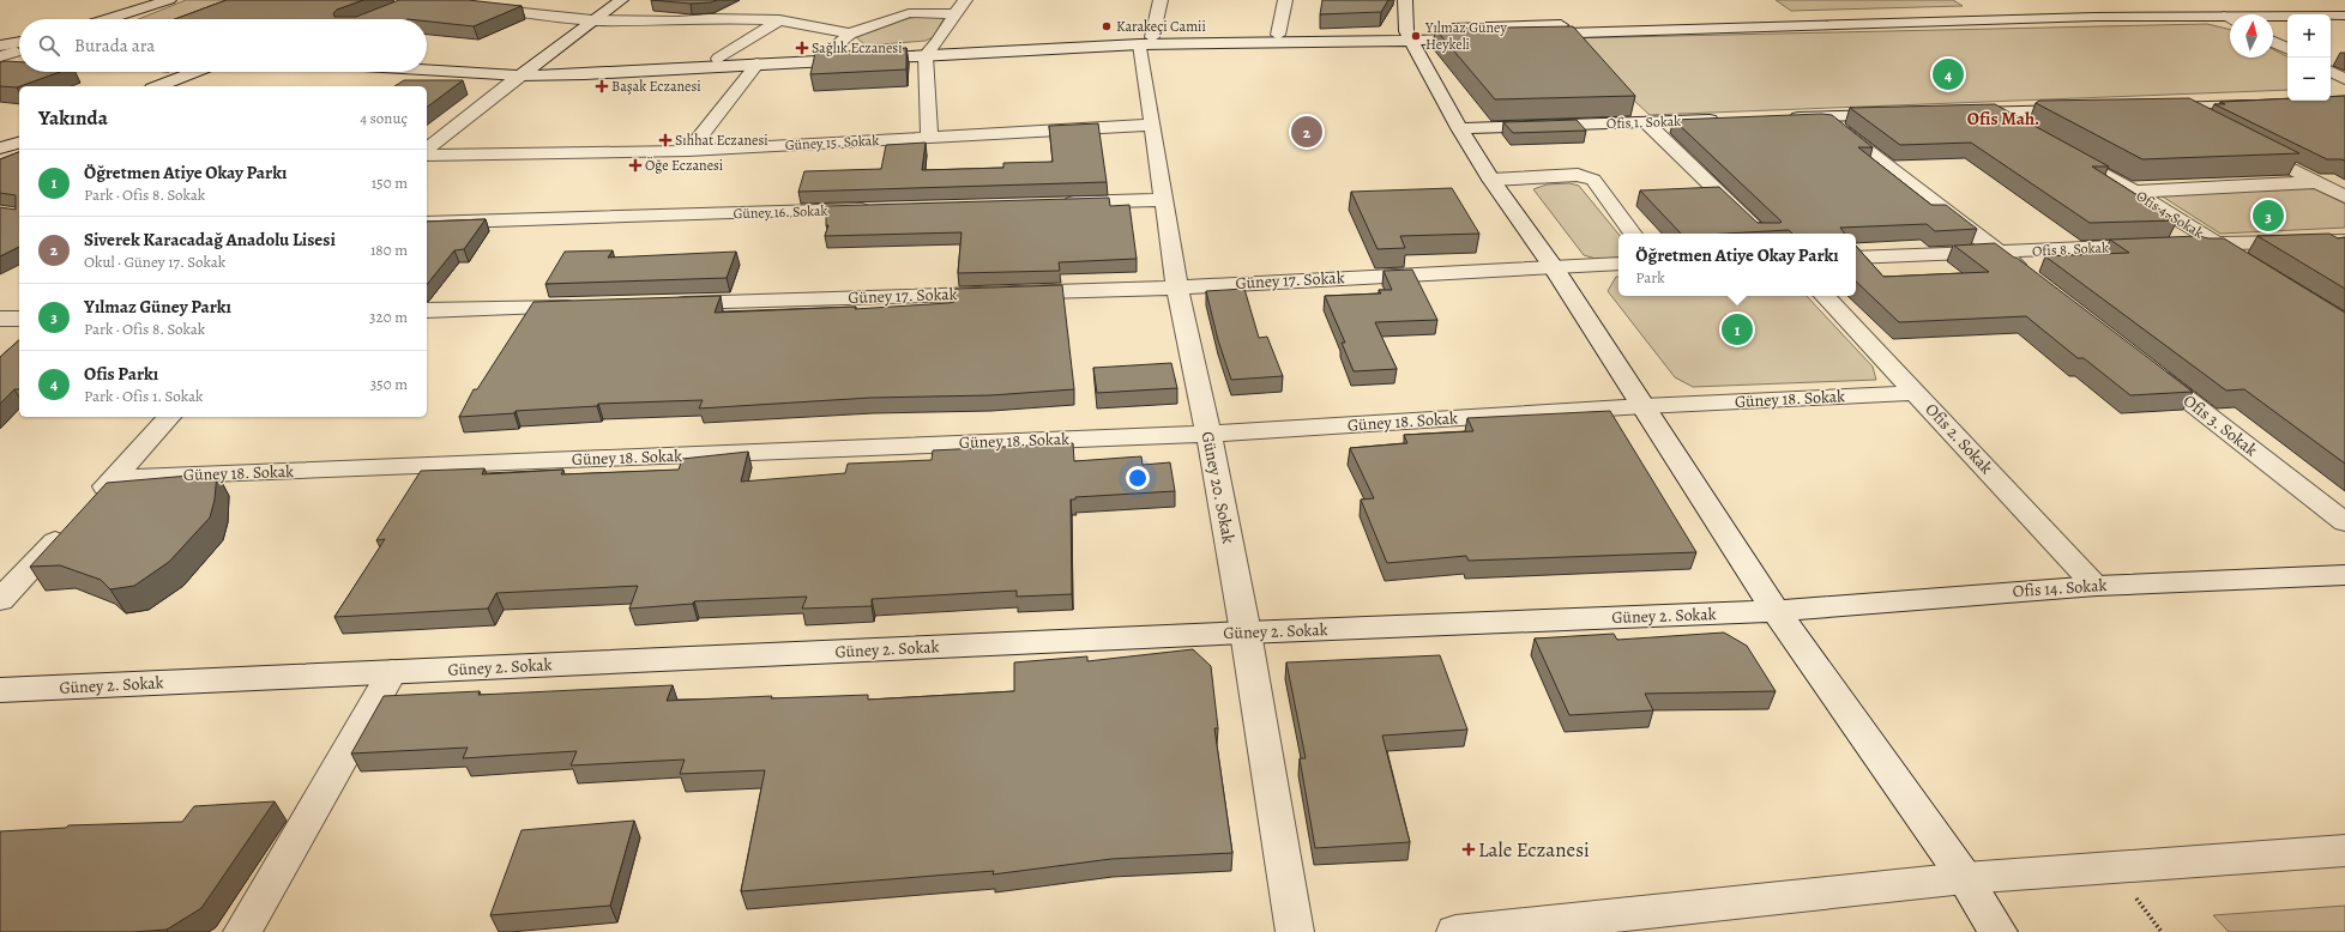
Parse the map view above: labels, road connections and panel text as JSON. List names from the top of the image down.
{
  "streets": {
    "street": [
      "Ofis 1. Sokak",
      "Güney 15. Sokak",
      "Güney 16. Sokak",
      "Ofis 4. Sokak",
      "Ofis 8. Sokak",
      "Güney 17. Sokak",
      "Güney 18. Sokak",
      "Ofis 3. Sokak",
      "Ofis 2. Sokak",
      "Güney 20. Sokak",
      "Ofis 14. Sokak",
      "Güney 2. Sokak"
    ]
  },
  "crossings": [
    ["Güney 15. Sokak", "Güney 20. Sokak"],
    ["Ofis 4. Sokak", "Ofis 8. Sokak"],
    ["Güney 17. Sokak", "Güney 20. Sokak"],
    ["Güney 18. Sokak", "Ofis 2. Sokak"],
    ["Güney 18. Sokak", "Güney 20. Sokak"],
    ["Ofis 2. Sokak", "Ofis 14. Sokak"],
    ["Güney 20. Sokak", "Güney 2. Sokak"],
    ["Ofis 14. Sokak", "Güney 2. Sokak"]
  ],
  "districts": ["Ofis Mah."],
  "places": {
    "other": ["Karakeçi Camii", "Yılmaz Güney Heykeli"],
    "health": [
      "Sağlık Eczanesi",
      "Başak Eczanesi",
      "Sıhhat Eczanesi",
      "Öğe Eczanesi",
      "Lale Eczanesi"
    ]
  },
  "north": "top",
  "page": {
    "map_buttons": ["+", "−"],
    "search": "Burada ara",
    "pins": [
      "4",
      "2",
      "3",
      "1"
    ],
    "heading": ["Yakında", "4 sonuç"],
    "list": [
      {
        "mark": "1",
        "name": "Öğretmen Atiye Okay Parkı",
        "note": "Park · Ofis 8. Sokak",
        "value": "150 m"
      },
      {
        "mark": "2",
        "name": "Siverek Karacadağ Anadolu Lisesi",
        "note": "Okul · Güney 17. Sokak",
        "value": "180 m"
      },
      {
        "mark": "3",
        "name": "Yılmaz Güney Parkı",
        "note": "Park · Ofis 8. Sokak",
        "value": "320 m"
      },
      {
        "mark": "4",
        "name": "Ofis Parkı",
        "note": "Park · Ofis 1. Sokak",
        "value": "350 m"
      }
    ],
    "popup": ["Öğretmen Atiye Okay Parkı", "Park"]
  }
}
